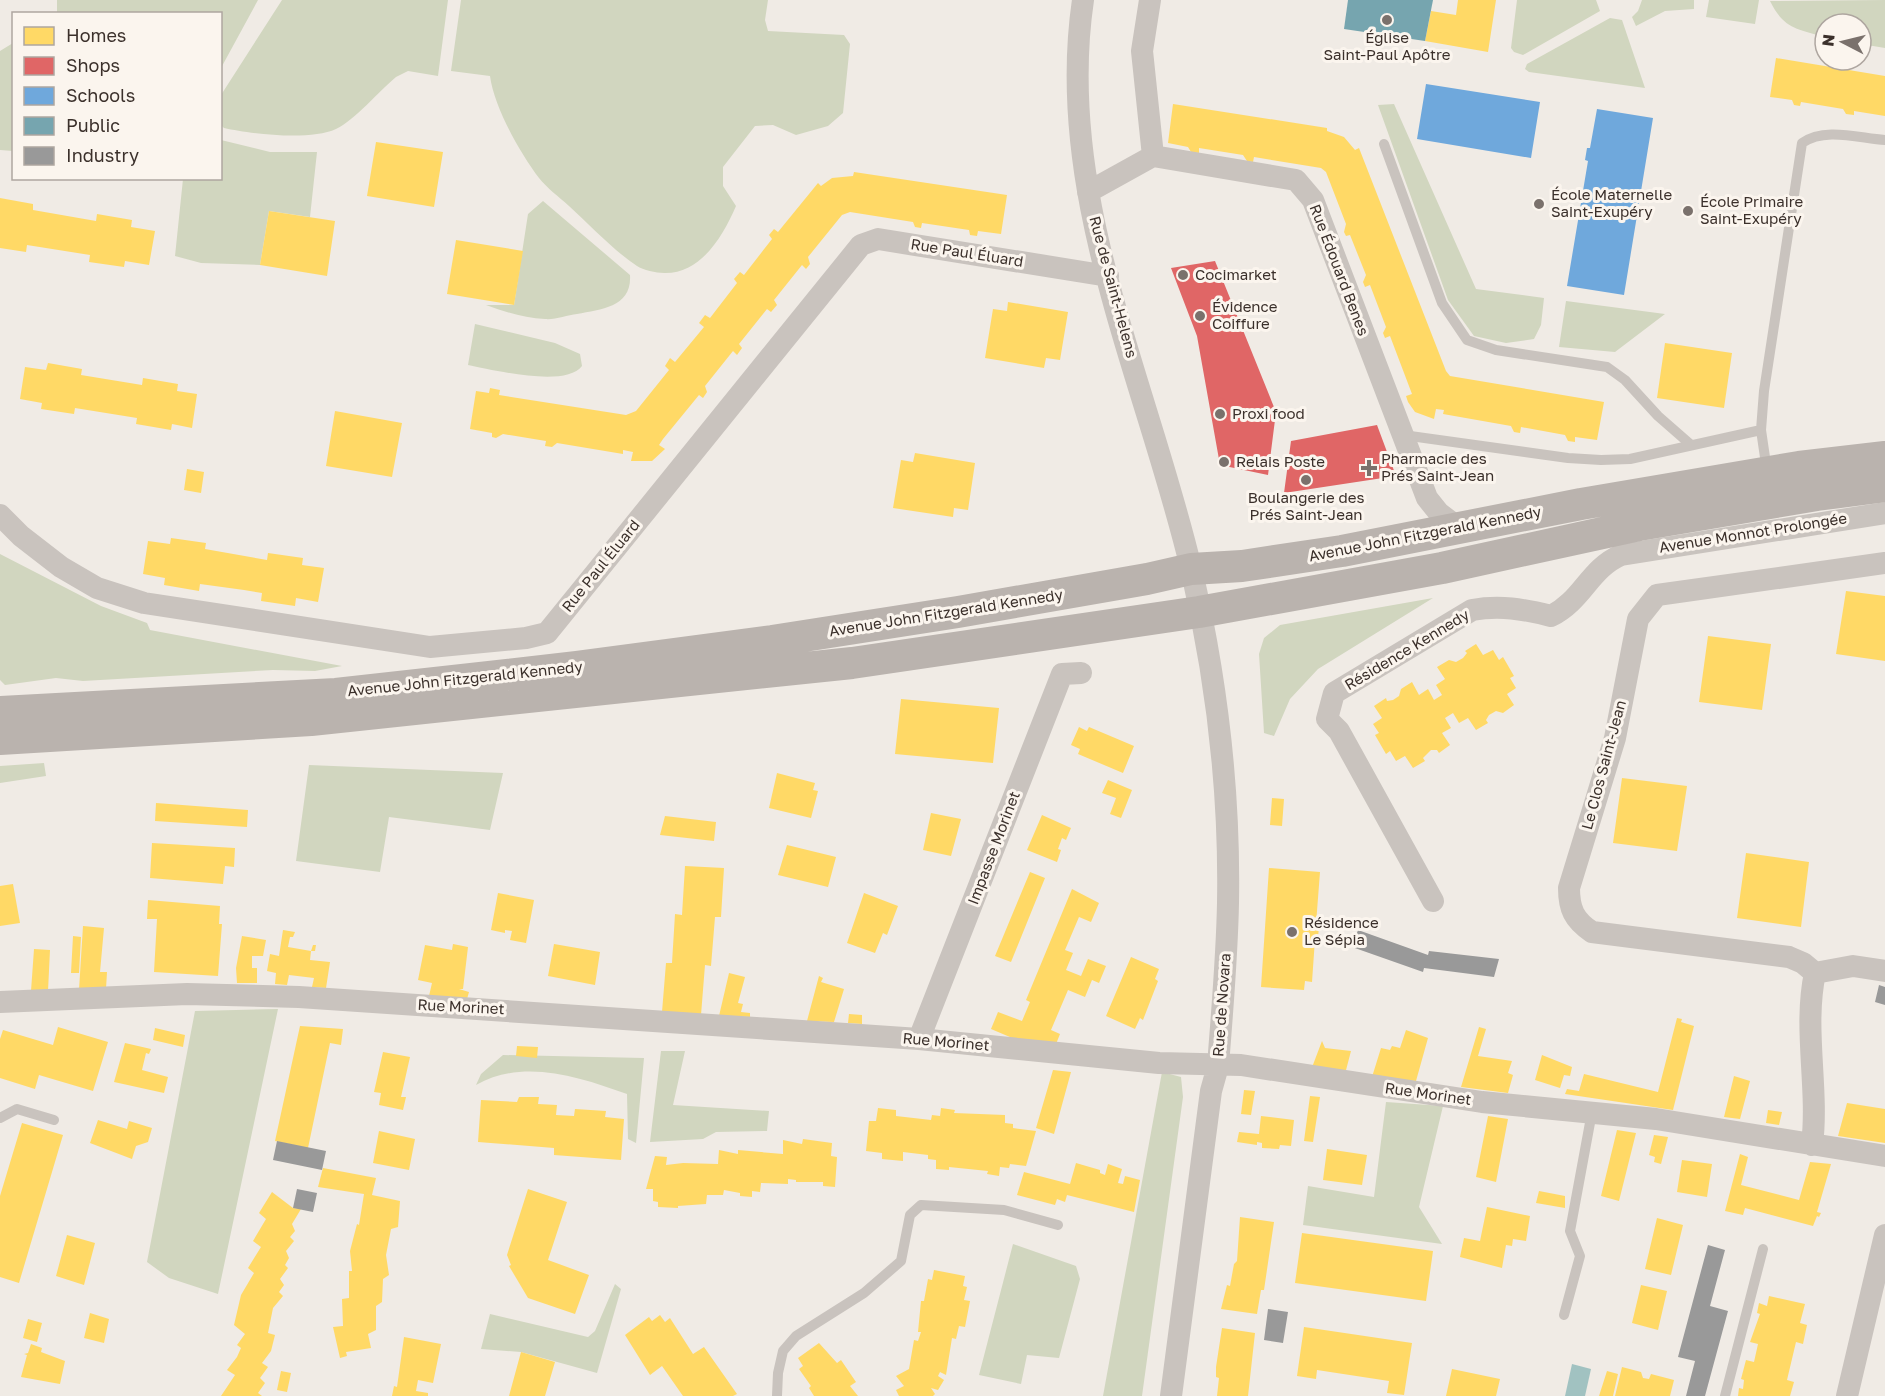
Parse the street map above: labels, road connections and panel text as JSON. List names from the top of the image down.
{
  "streets": {
    "main road": ["Avenue John Fitzgerald Kennedy"],
    "street": [
      "Rue Paul Éluard",
      "Rue Édouard Benes",
      "Rue de Saint-Helens",
      "Avenue Monnot Prolongée",
      "Résidence Kennedy",
      "Le Clos Saint-Jean",
      "Impasse Morinet",
      "Rue de Novara",
      "Rue Morinet"
    ]
  },
  "crossings": [
    ["Rue Paul Éluard", "Rue de Saint-Helens"],
    ["Rue Édouard Benes", "Avenue John Fitzgerald Kennedy"],
    ["Rue de Saint-Helens", "Avenue John Fitzgerald Kennedy"],
    ["Rue de Saint-Helens", "Rue de Novara"],
    ["Avenue Monnot Prolongée", "Résidence Kennedy"],
    ["Avenue John Fitzgerald Kennedy", "Rue de Novara"],
    ["Impasse Morinet", "Rue Morinet"],
    ["Rue de Novara", "Rue Morinet"]
  ],
  "places": {
    "other": [
      "Église Saint-Paul Apôtre",
      "École Maternelle Saint-Exupéry",
      "École Primaire Saint-Exupéry",
      "Cocimarket",
      "Évidence Coiffure",
      "Proxi food",
      "Relais Poste",
      "Boulangerie des Prés Saint-Jean",
      "Résidence Le Sépia"
    ],
    "health": ["Pharmacie des Prés Saint-Jean"]
  },
  "legend": [
    "Homes",
    "Shops",
    "Schools",
    "Public",
    "Industry"
  ],
  "north": "left"
}
